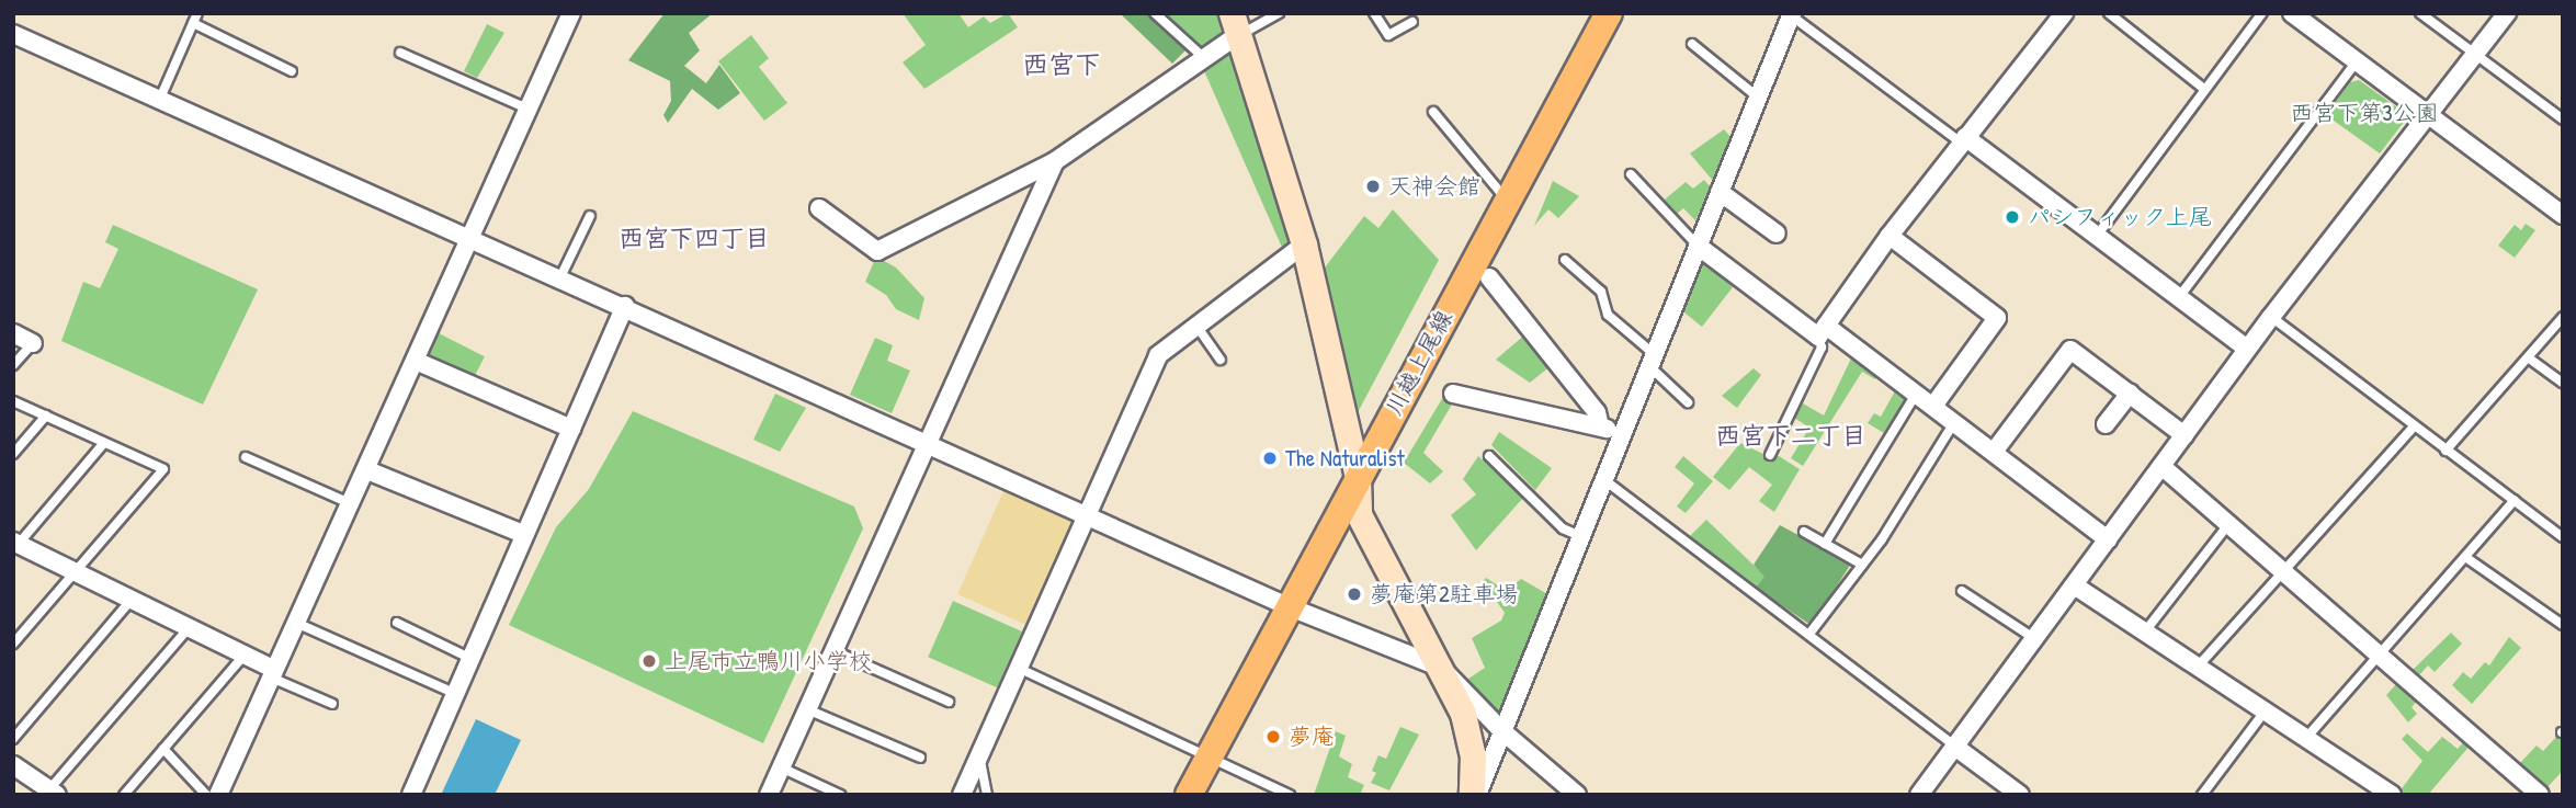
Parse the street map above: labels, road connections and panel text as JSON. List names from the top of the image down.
{
  "streets": {
    "main road": ["川越上尾線"]
  },
  "districts": ["西宮下", "西宮下四丁目", "西宮下二丁目"],
  "parks": ["西宮下第3公園"],
  "places": [
    "天神会館",
    "パシフィック上尾",
    "The Naturalist",
    "夢庵第2駐車場",
    "上尾市立鴨川小学校",
    "夢庵"
  ]
}
